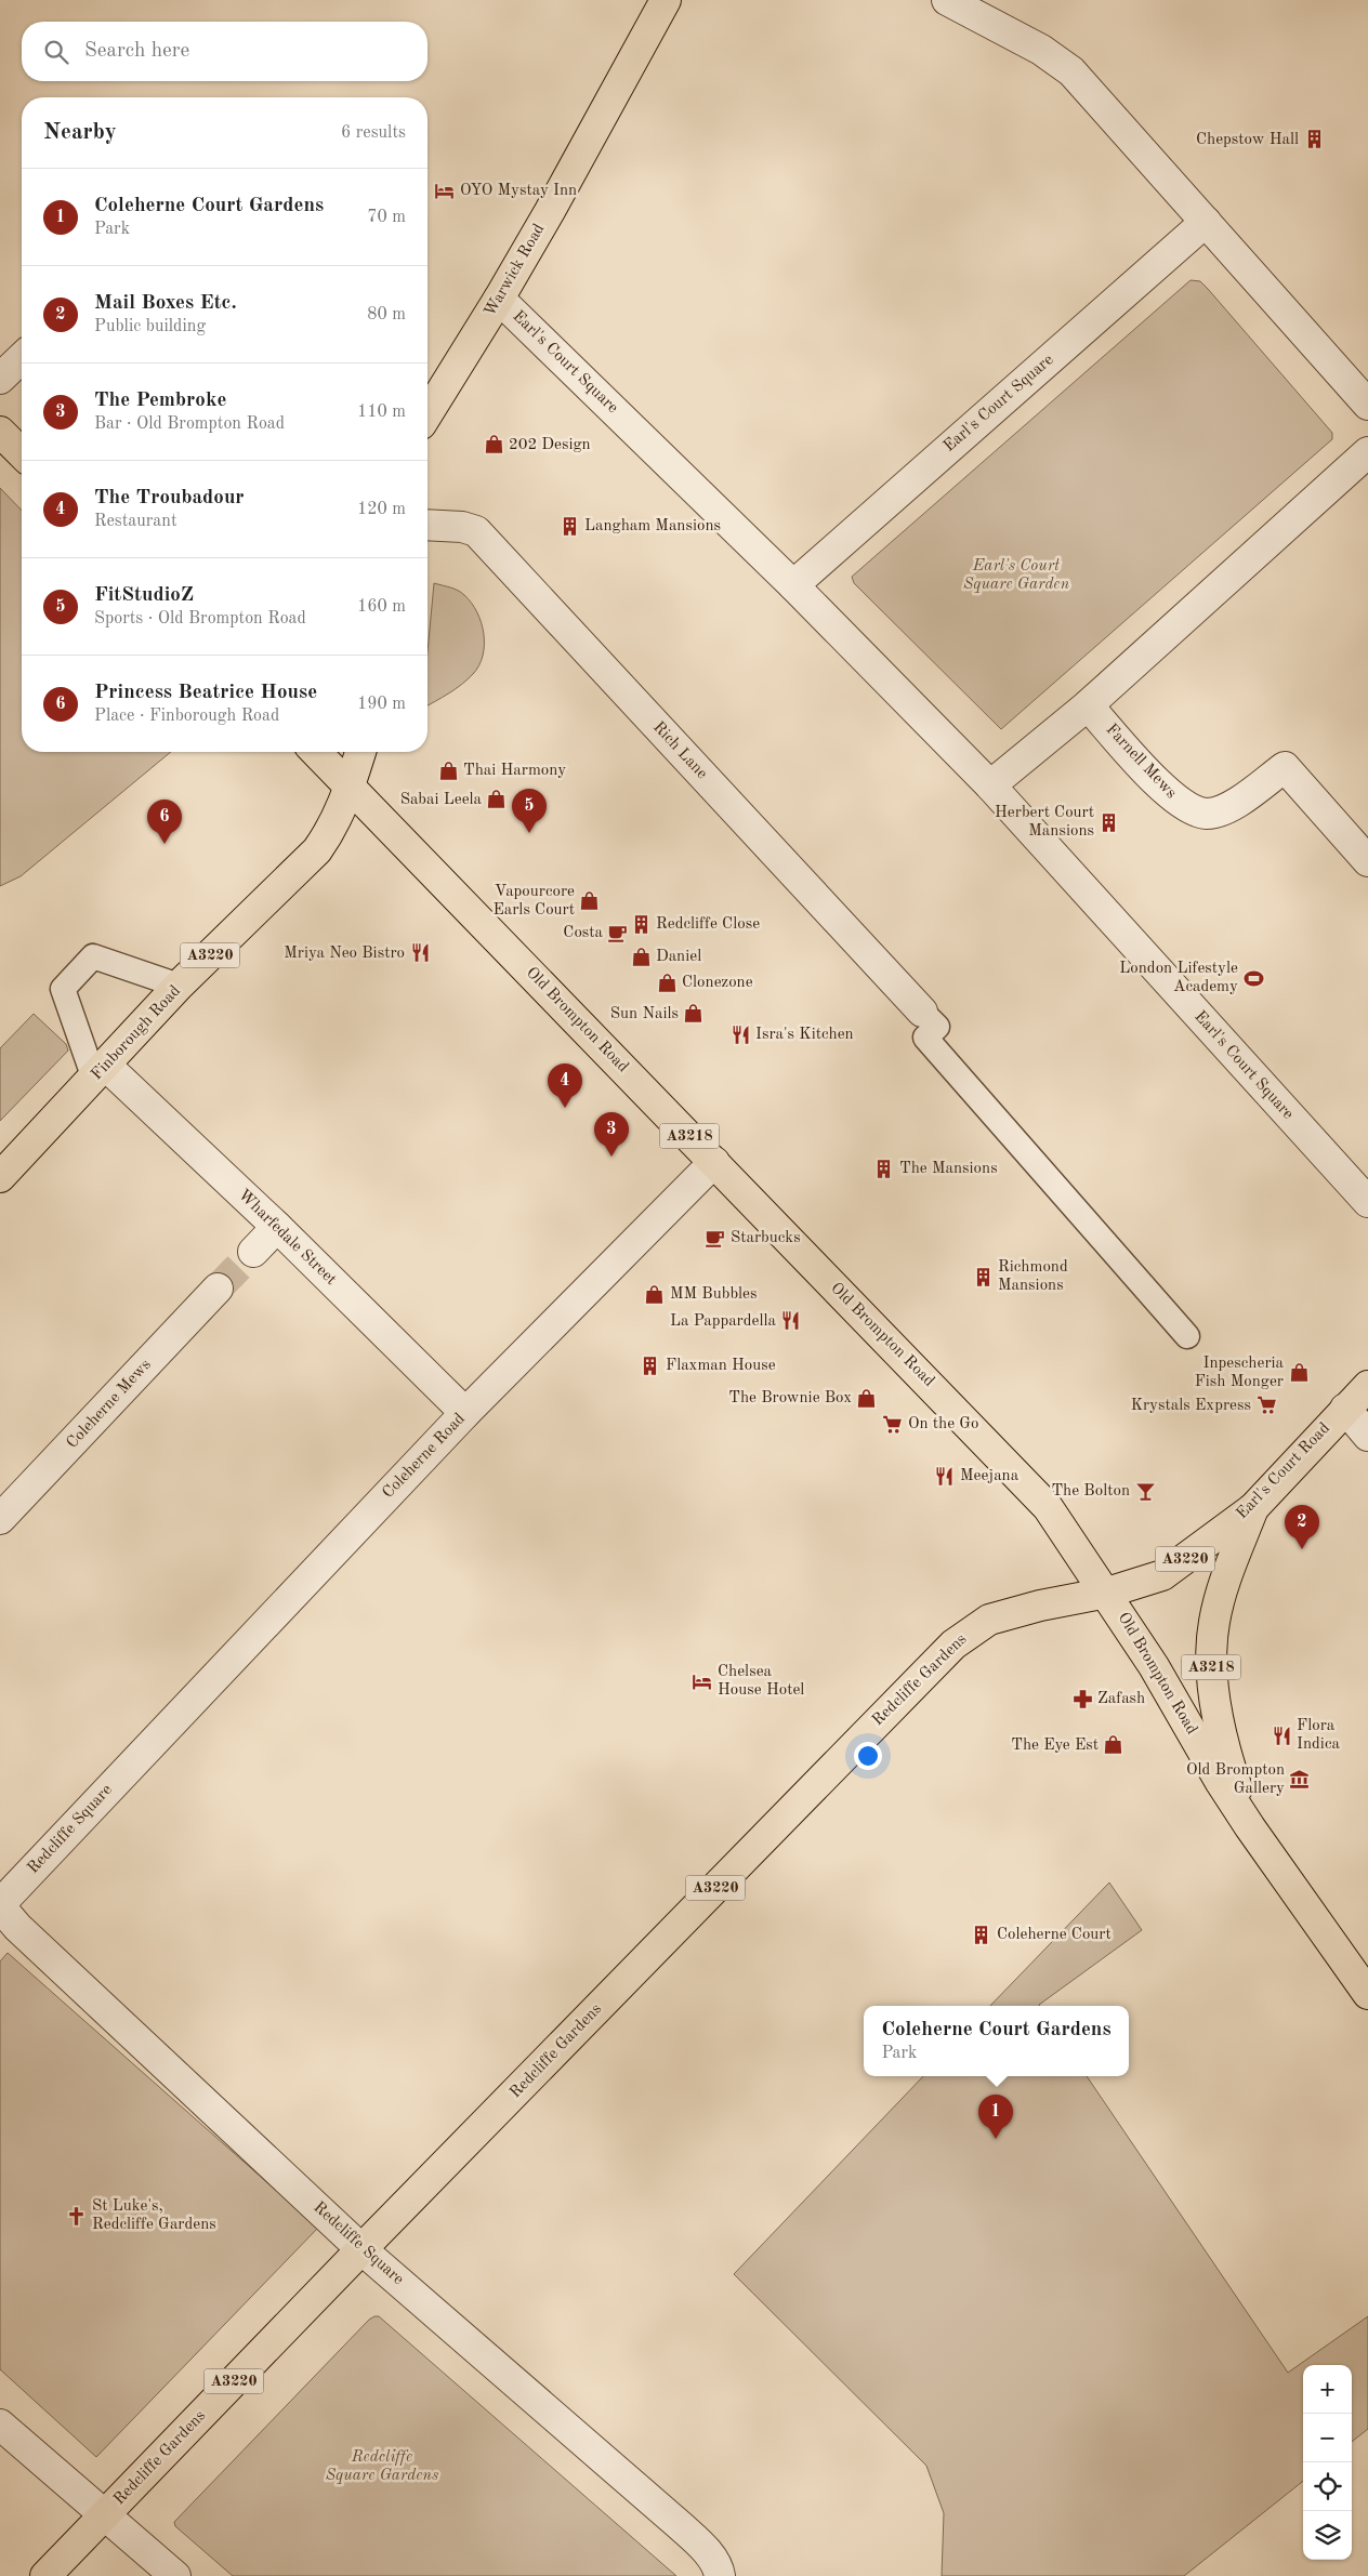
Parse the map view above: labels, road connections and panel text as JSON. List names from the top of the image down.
{
  "streets": {
    "main road": [
      "Warwick Road",
      "A3220",
      "Old Brompton Road",
      "Finborough Road",
      "A3218",
      "Earl's Court Road",
      "Redcliffe Gardens"
    ],
    "street": [
      "Earl's Court Square",
      "Rich Lane",
      "Farnell Mews",
      "Wharfedale Street",
      "Coleherne Mews",
      "Coleherne Road",
      "Redcliffe Square"
    ]
  },
  "crossings": [
    ["Warwick Road", "Earl's Court Square"],
    ["A3220", "Old Brompton Road"],
    ["A3220", "Finborough Road"],
    ["Old Brompton Road", "Finborough Road"],
    ["Old Brompton Road", "A3218"],
    ["Old Brompton Road", "Coleherne Road"],
    ["Old Brompton Road", "Earl's Court Road"],
    ["Old Brompton Road", "Redcliffe Gardens"],
    ["Finborough Road", "Wharfedale Street"],
    ["A3218", "Earl's Court Road"],
    ["Wharfedale Street", "Coleherne Road"],
    ["Coleherne Road", "Redcliffe Square"],
    ["Earl's Court Road", "Redcliffe Gardens"],
    ["Redcliffe Gardens", "Redcliffe Square"]
  ],
  "parks": ["Earl's Court Square Garden", "Redcliffe Square Gardens"],
  "places": {
    "building": [
      "Chepstow Hall",
      "Langham Mansions",
      "Herbert Court Mansions",
      "Redcliffe Close",
      "The Mansions",
      "Richmond Mansions",
      "Flaxman House",
      "Coleherne Court"
    ],
    "hotel": ["OYO Mystay Inn", "Chelsea House Hotel"],
    "shop": [
      "202 Design",
      "Thai Harmony",
      "Sabai Leela",
      "Vapourcore Earls Court",
      "Daniel",
      "Clonezone",
      "Sun Nails",
      "MM Bubbles",
      "Inpescheria Fish Monger",
      "The Brownie Box",
      "The Eye Est"
    ],
    "cafe": ["Costa", "Starbucks"],
    "restaurant": [
      "Mriya Neo Bistro",
      "Isra's Kitchen",
      "La Pappardella",
      "Meejana",
      "Flora Indica"
    ],
    "sports": ["London Lifestyle Academy"],
    "supermarket": ["Krystals Express", "On the Go"],
    "bar": ["The Bolton"],
    "pharmacy": ["Zafash"],
    "museum": ["Old Brompton Gallery"],
    "church": ["St Luke's, Redcliffe Gardens"]
  },
  "page": {
    "search": "Search here",
    "heading": ["Nearby", "6 results"],
    "list": [
      {
        "mark": "1",
        "name": "Coleherne Court Gardens",
        "note": "Park",
        "value": "70 m"
      },
      {
        "mark": "2",
        "name": "Mail Boxes Etc.",
        "note": "Public building",
        "value": "80 m"
      },
      {
        "mark": "3",
        "name": "The Pembroke",
        "note": "Bar · Old Brompton Road",
        "value": "110 m"
      },
      {
        "mark": "4",
        "name": "The Troubadour",
        "note": "Restaurant",
        "value": "120 m"
      },
      {
        "mark": "5",
        "name": "FitStudioZ",
        "note": "Sports · Old Brompton Road",
        "value": "160 m"
      },
      {
        "mark": "6",
        "name": "Princess Beatrice House",
        "note": "Place · Finborough Road",
        "value": "190 m"
      }
    ],
    "pins": [
      "5",
      "6",
      "4",
      "3",
      "2",
      "1"
    ],
    "popup": ["Coleherne Court Gardens", "Park"],
    "map_buttons": ["+", "−"]
  }
}
